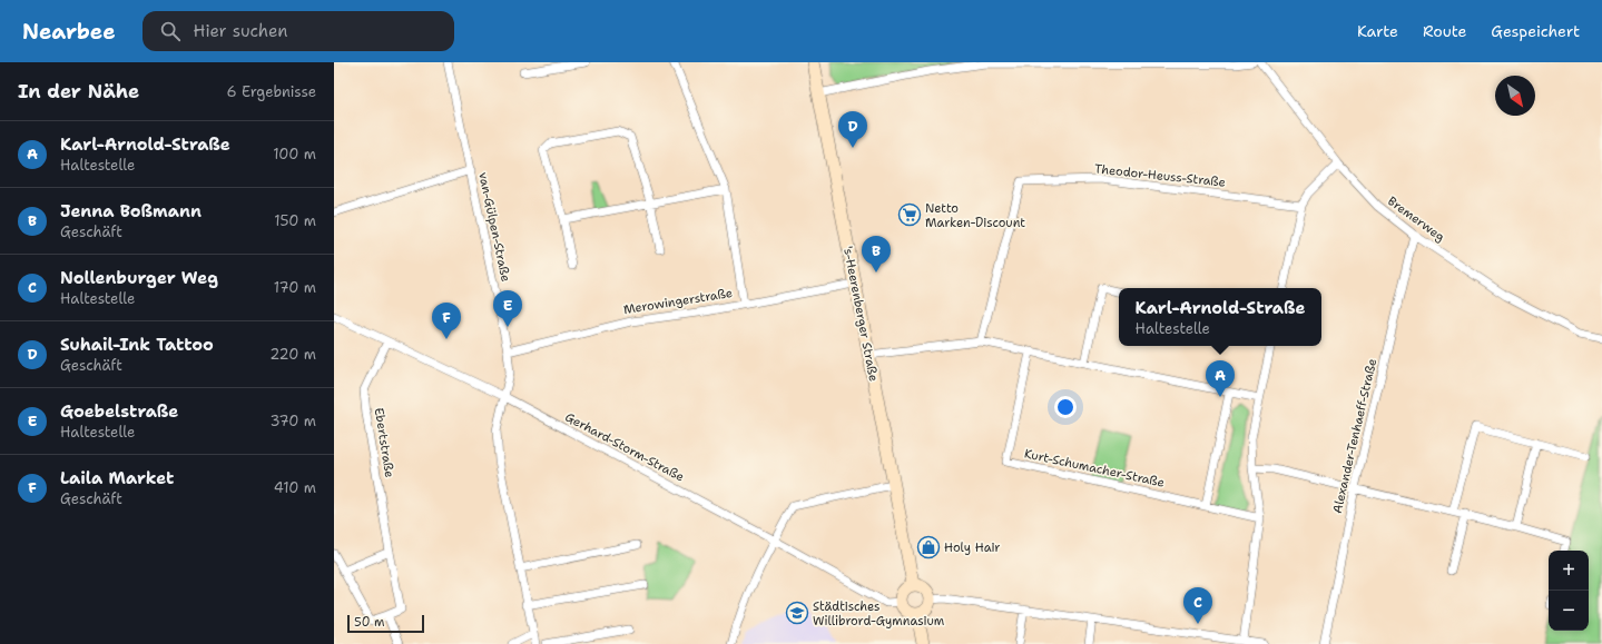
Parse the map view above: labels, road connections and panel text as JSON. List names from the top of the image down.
{
  "streets": {
    "street": [
      "Theodor-Heuss-Straße",
      "Bremerweg",
      "van-Gülpen-Straße",
      "Merowingerstraße",
      "'s-Heerenberger Straße",
      "Alexander-Tenhaeff-Straße",
      "Ebertstraße",
      "Gerhard-Storm-Straße",
      "Kurt-Schumacher-Straße"
    ]
  },
  "crossings": [
    ["Bremerweg", "Alexander-Tenhaeff-Straße"],
    ["van-Gülpen-Straße", "Merowingerstraße"],
    ["van-Gülpen-Straße", "Gerhard-Storm-Straße"],
    ["Merowingerstraße", "'s-Heerenberger Straße"],
    ["'s-Heerenberger Straße", "Gerhard-Storm-Straße"],
    ["Ebertstraße", "Gerhard-Storm-Straße"]
  ],
  "places": {
    "supermarket": ["Netto Marken-Discount"],
    "shop": ["Holy Hair"],
    "school or university": ["Städtisches Willibrord-Gymnasium"]
  },
  "scale_bar": "50 m",
  "north": "bottom right",
  "page": {
    "header": "Nearbee",
    "search": "Hier suchen",
    "nav": ["Karte", "Route", "Gespeichert"],
    "heading": ["In der Nähe", "6 Ergebnisse"],
    "pins": [
      "D",
      "B",
      "E",
      "F",
      "A",
      "C"
    ],
    "list": [
      {
        "mark": "A",
        "name": "Karl-Arnold-Straße",
        "note": "Haltestelle",
        "value": "100 m"
      },
      {
        "mark": "B",
        "name": "Jenna Boßmann",
        "note": "Geschäft",
        "value": "150 m"
      },
      {
        "mark": "C",
        "name": "Nollenburger Weg",
        "note": "Haltestelle",
        "value": "170 m"
      },
      {
        "mark": "D",
        "name": "Suhail-Ink Tattoo",
        "note": "Geschäft",
        "value": "220 m"
      },
      {
        "mark": "E",
        "name": "Goebelstraße",
        "note": "Haltestelle",
        "value": "370 m"
      },
      {
        "mark": "F",
        "name": "Laila Market",
        "note": "Geschäft",
        "value": "410 m"
      }
    ],
    "popup": ["Karl-Arnold-Straße", "Haltestelle"],
    "map_buttons": ["+", "−"],
    "scale": "50 m"
  }
}
